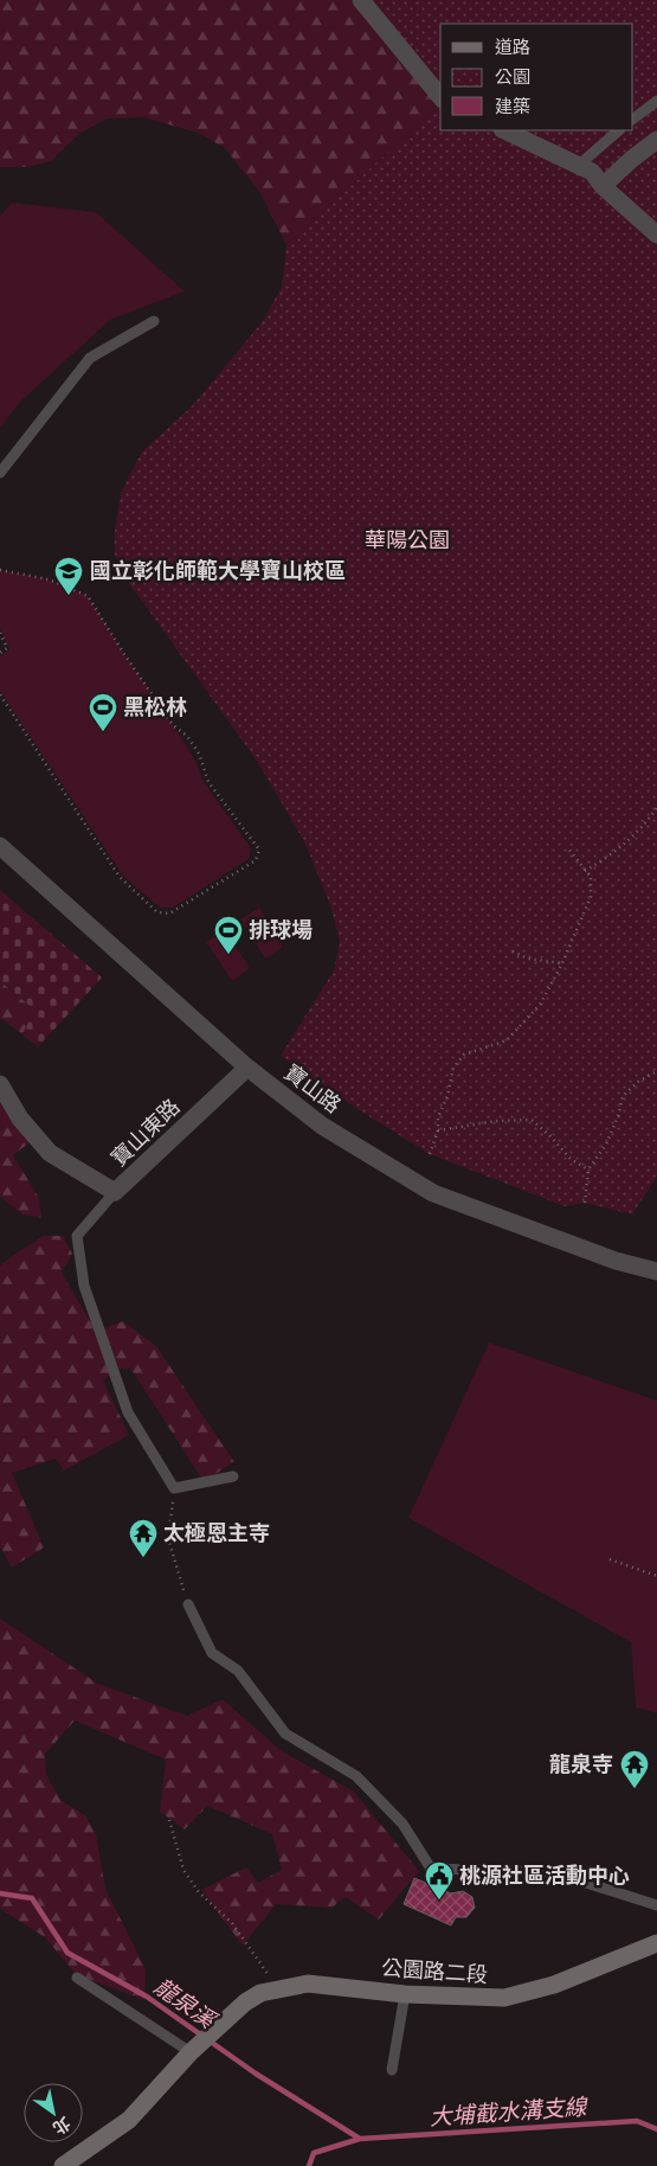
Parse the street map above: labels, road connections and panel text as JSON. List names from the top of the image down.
{
  "streets": {
    "main road": ["公園路二段"],
    "street": ["寶山路", "寶山東路"]
  },
  "crossings": [
    ["寶山路", "寶山東路"]
  ],
  "water": ["龍泉溪", "大埔截水溝支線"],
  "parks": ["華陽公園"],
  "places": {
    "school or university": ["國立彰化師範大學寶山校區"],
    "sports": ["黑松林", "排球場"],
    "temple": ["太極恩主寺", "龍泉寺"],
    "public building": ["桃源社區活動中心"]
  },
  "legend": ["道路", "公園", "建築"],
  "north": "bottom right"
}
